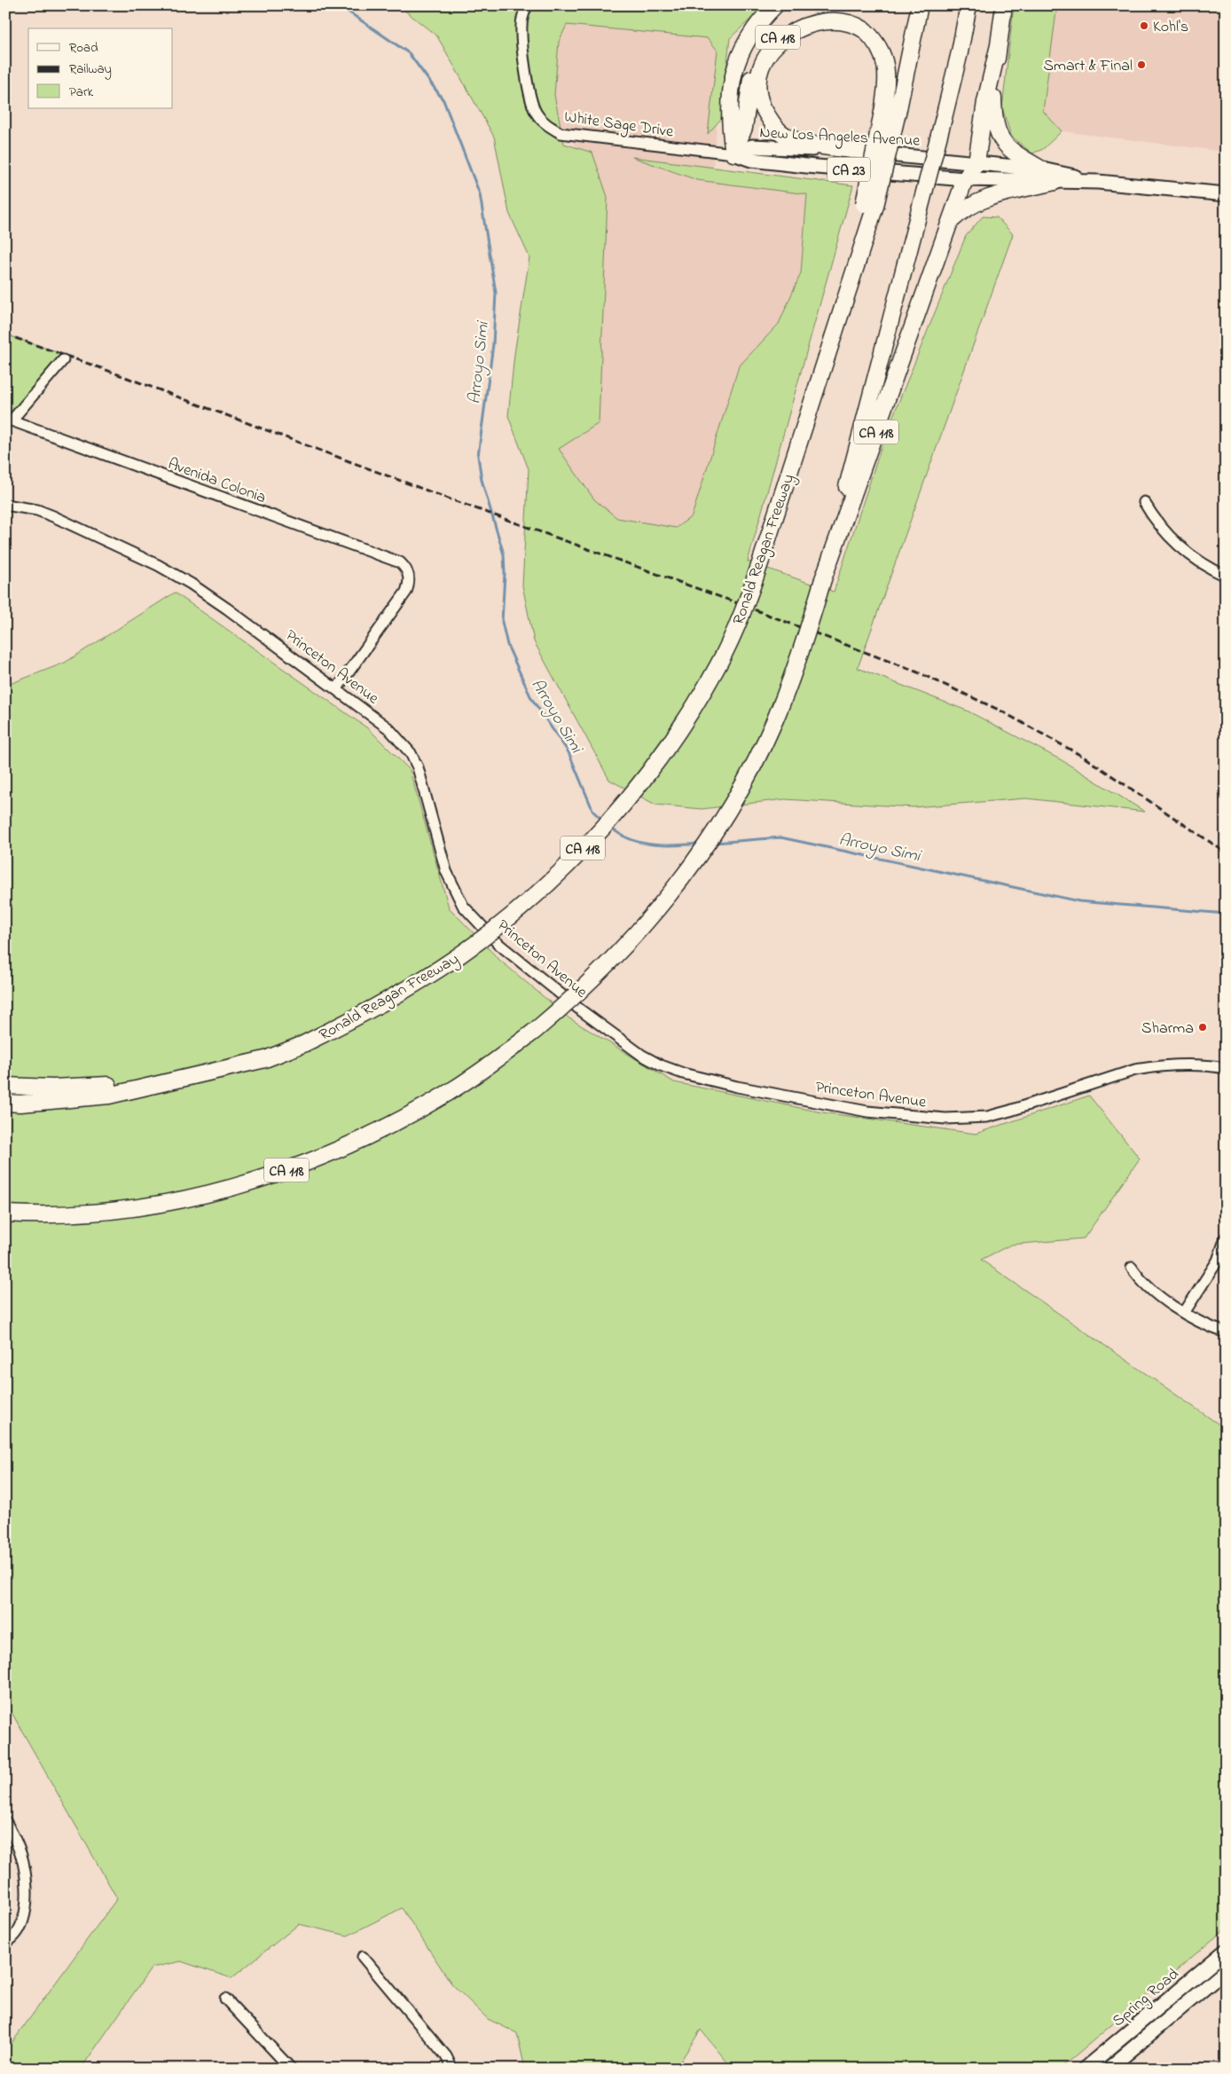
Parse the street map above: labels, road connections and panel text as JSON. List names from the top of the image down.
{
  "streets": {
    "highway": ["CA 118", "CA 23", "Ronald Reagan Freeway"],
    "main road": ["New Los Angeles Avenue", "Spring Road"],
    "street": ["White Sage Drive", "Avenida Colonia", "Princeton Avenue"]
  },
  "crossings": [
    ["CA 118", "New Los Angeles Avenue"],
    ["CA 118", "Ronald Reagan Freeway"],
    ["White Sage Drive", "New Los Angeles Avenue"],
    ["New Los Angeles Avenue", "CA 23"],
    ["Avenida Colonia", "Princeton Avenue"]
  ],
  "water": ["Arroyo Simi"],
  "places": ["Kohl's", "Smart & Final", "Sharma"],
  "legend": ["Road", "Railway", "Park"]
}
